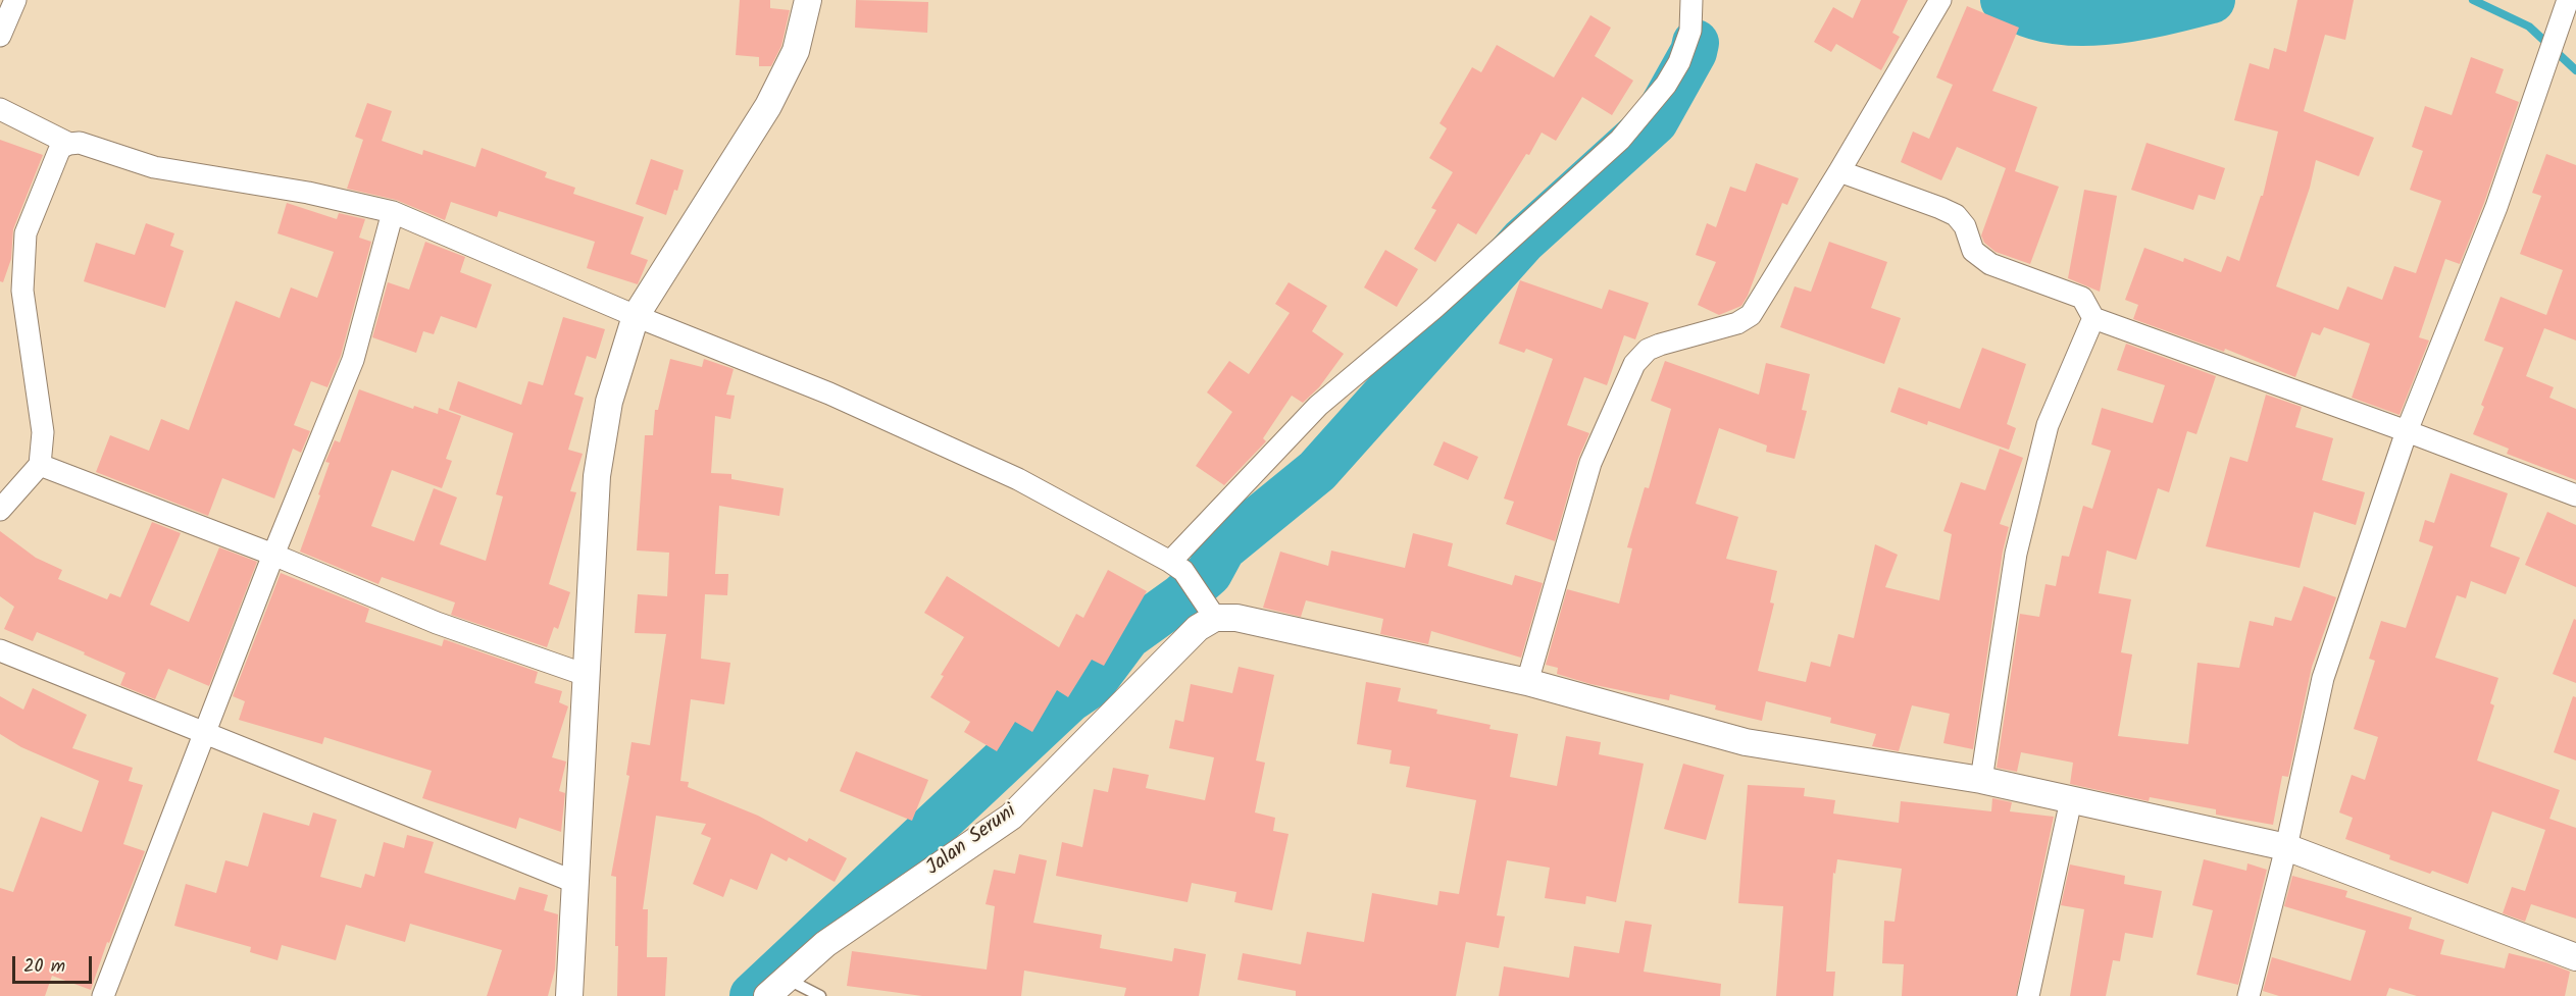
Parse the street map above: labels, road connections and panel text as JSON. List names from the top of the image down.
{
  "streets": {
    "street": ["Jalan Seruni"]
  },
  "scale_bar": "20 m"
}
